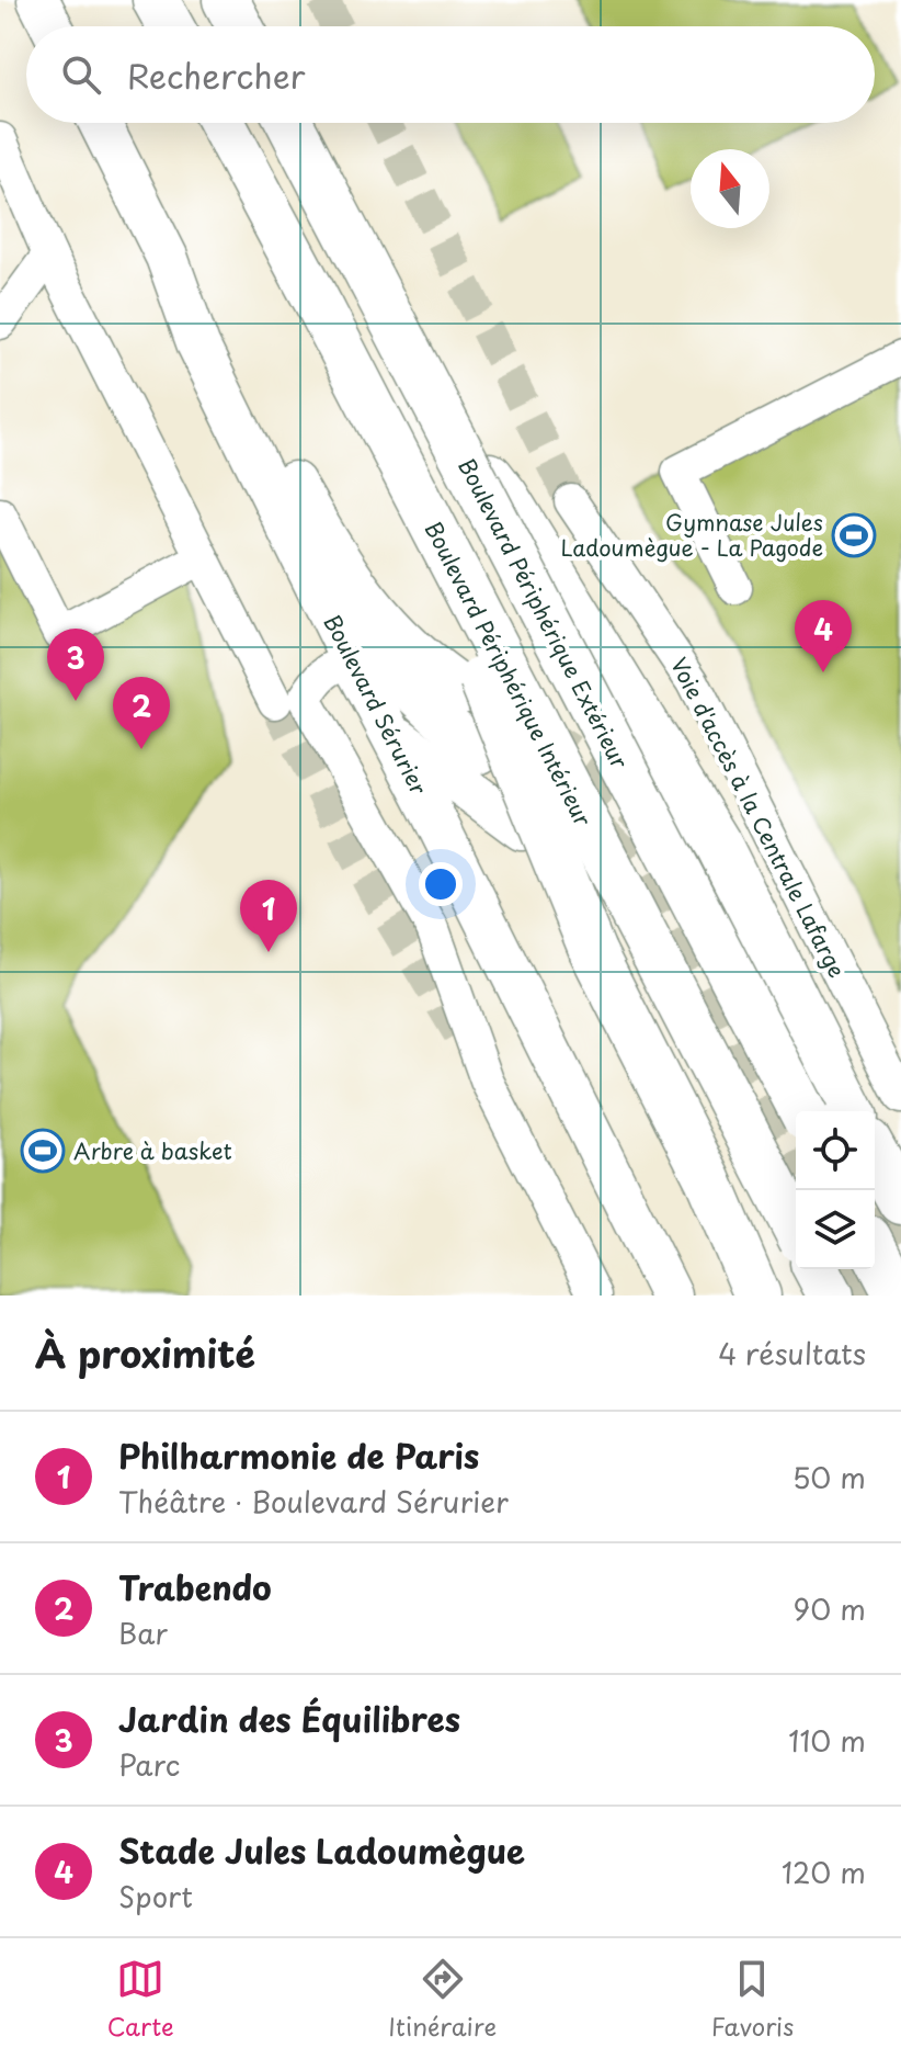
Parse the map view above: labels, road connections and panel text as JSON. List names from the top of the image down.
{
  "streets": {
    "highway": ["Boulevard Périphérique Extérieur", "Boulevard Périphérique Intérieur"],
    "main road": ["Boulevard Sérurier"],
    "lane": ["Voie d'accès à la Centrale Lafarge"]
  },
  "places": {
    "sports": ["Gymnase Jules Ladoumègue - La Pagode", "Arbre à basket"]
  },
  "north": "top",
  "page": {
    "search": "Rechercher",
    "pins": [
      "4",
      "3",
      "2",
      "1"
    ],
    "heading": ["À proximité", "4 résultats"],
    "list": [
      {
        "mark": "1",
        "name": "Philharmonie de Paris",
        "note": "Théâtre · Boulevard Sérurier",
        "value": "50 m"
      },
      {
        "mark": "2",
        "name": "Trabendo",
        "note": "Bar",
        "value": "90 m"
      },
      {
        "mark": "3",
        "name": "Jardin des Équilibres",
        "note": "Parc",
        "value": "110 m"
      },
      {
        "mark": "4",
        "name": "Stade Jules Ladoumègue",
        "note": "Sport",
        "value": "120 m"
      }
    ],
    "nav": ["Carte", "Itinéraire", "Favoris"]
  }
}
